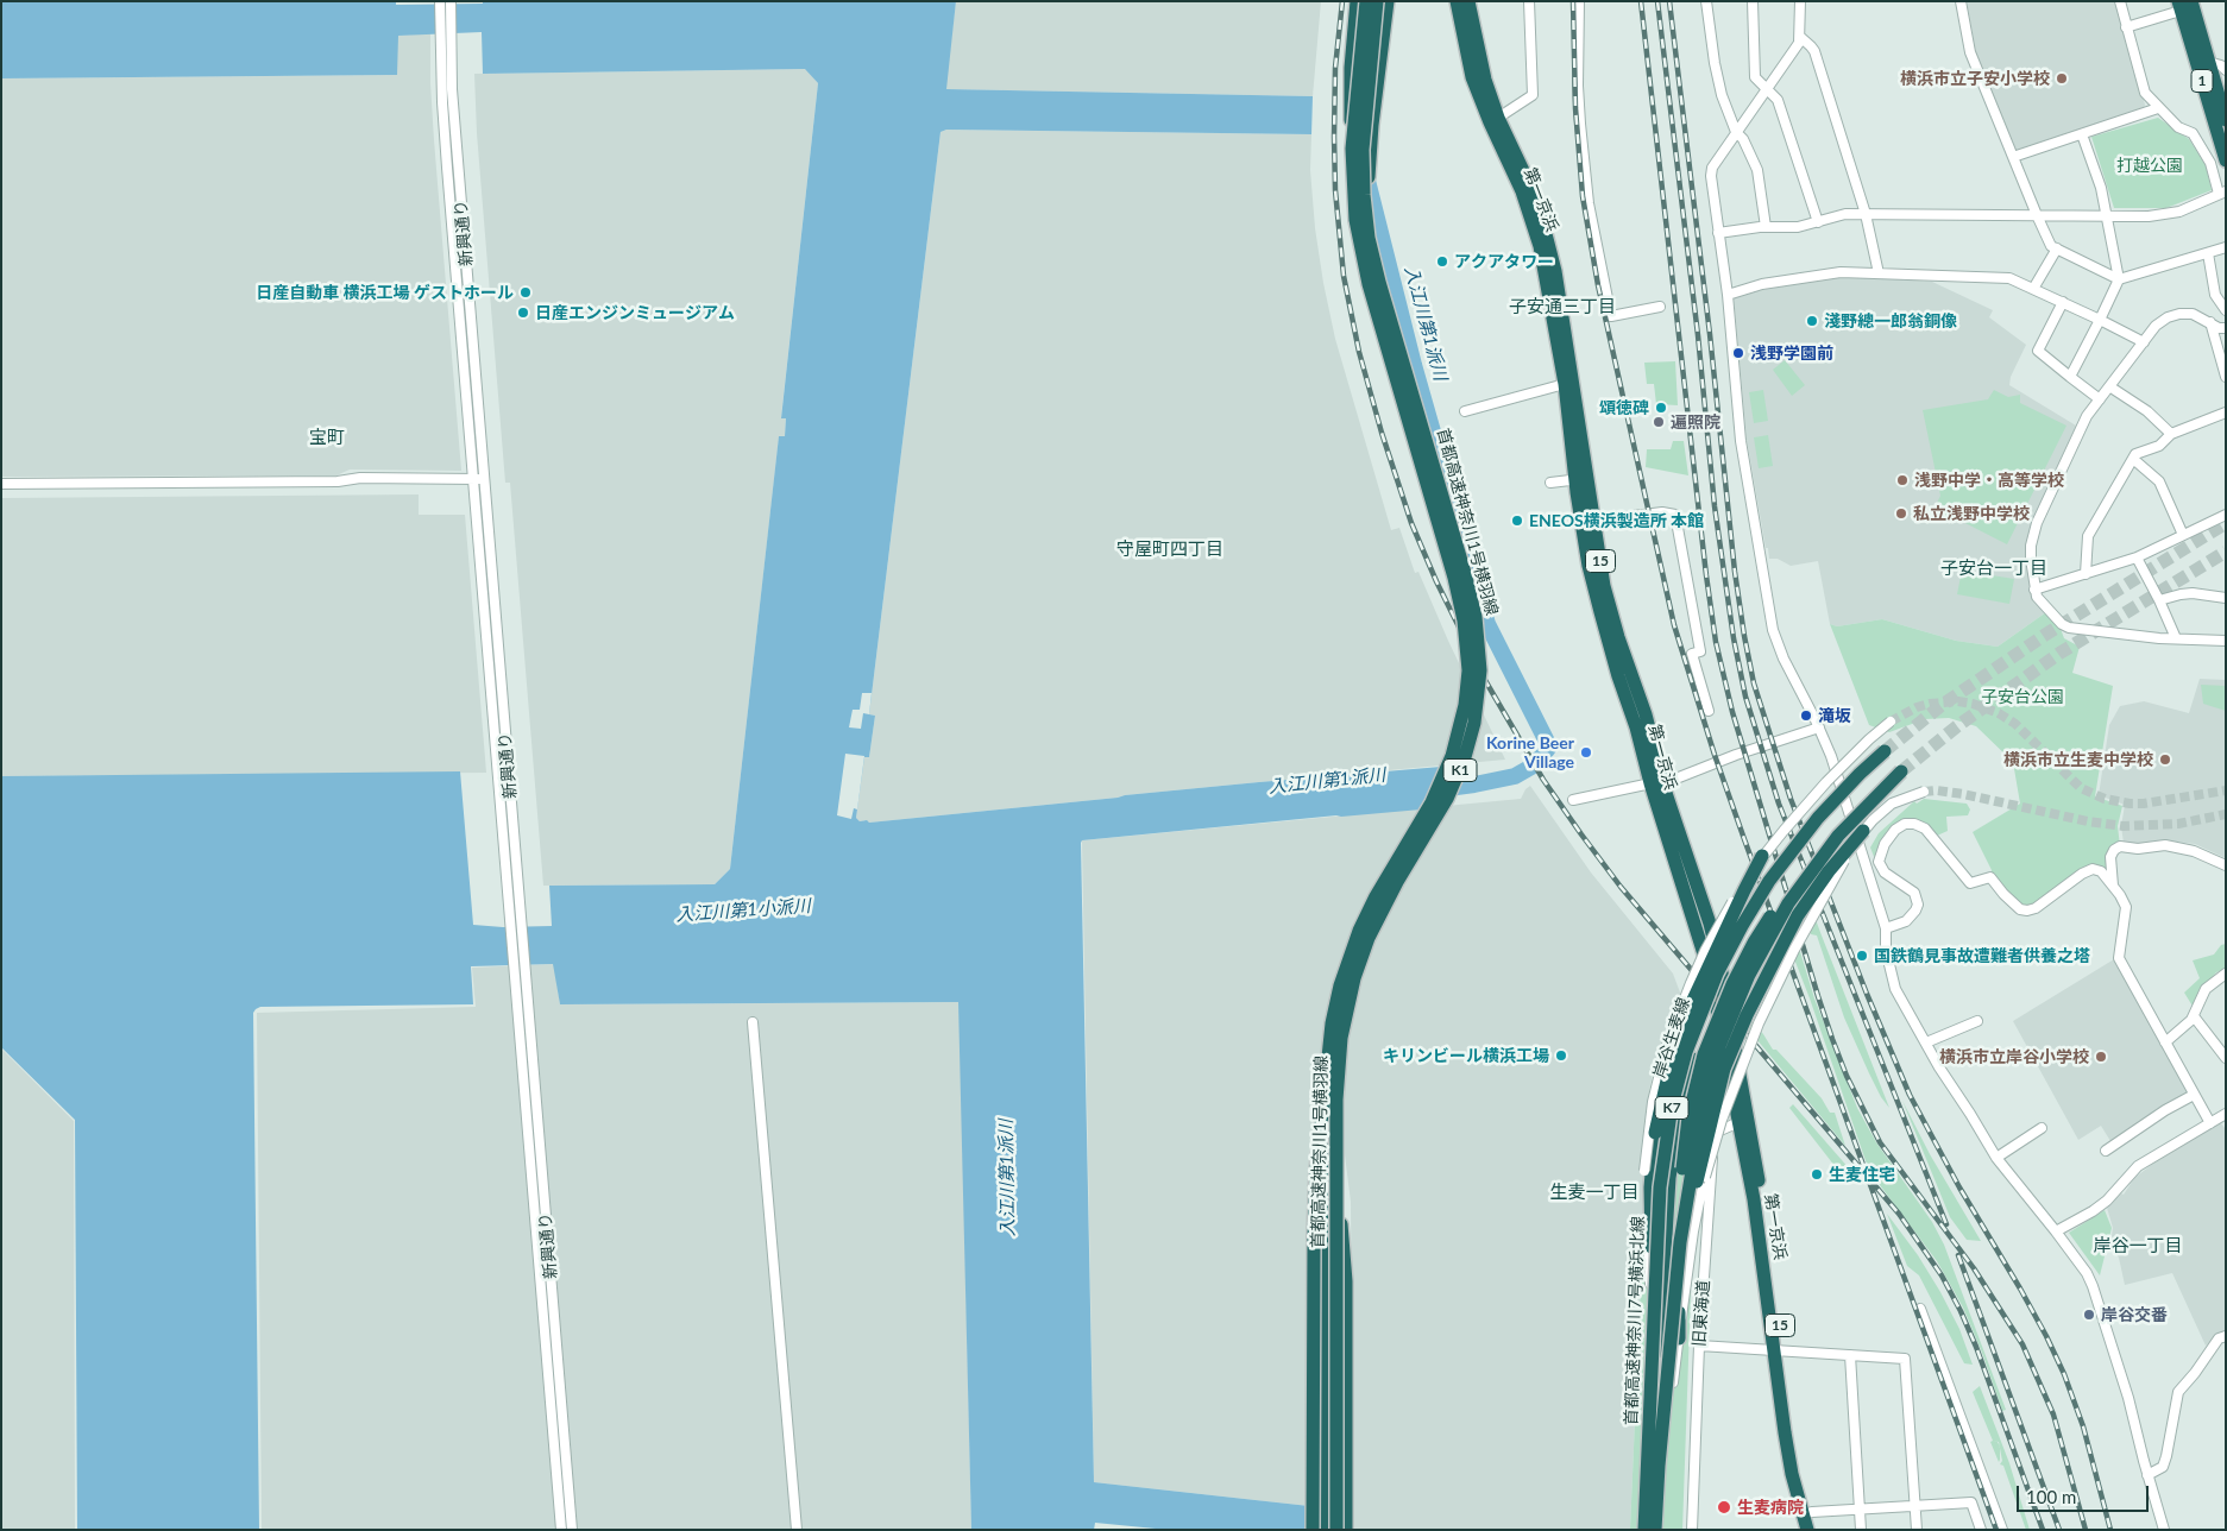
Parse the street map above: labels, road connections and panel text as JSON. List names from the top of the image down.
{
  "streets": {
    "highway": [
      "1",
      "第一京浜",
      "首都高速神奈川1号横羽線",
      "15",
      "K1",
      "K7",
      "首都高速神奈川7号横浜北線"
    ],
    "street": ["新興通り", "岸谷生麦線", "旧東海道"]
  },
  "crossings": [
    ["第一京浜", "旧東海道"],
    ["岸谷生麦線", "首都高速神奈川7号横浜北線"]
  ],
  "districts": [
    "子安通三丁目",
    "宝町",
    "守屋町四丁目",
    "子安台一丁目",
    "生麦一丁目",
    "岸谷一丁目"
  ],
  "water": ["入江川第1派川", "入江川第1小派川"],
  "parks": ["打越公園", "子安台公園"],
  "places": [
    "横浜市立子安小学校",
    "アクアタワー",
    "日産自動車 横浜工場 ゲストホール",
    "日産エンジンミュージアム",
    "淺野總一郎翁銅像",
    "浅野学園前",
    "頌徳碑",
    "遍照院",
    "浅野中学・高等学校",
    "私立浅野中学校",
    "ENEOS横浜製造所 本館",
    "滝坂",
    "Korine Beer Village",
    "横浜市立生麦中学校",
    "国鉄鶴見事故遭難者供養之塔",
    "キリンビール横浜工場",
    "横浜市立岸谷小学校",
    "生麦住宅",
    "岸谷交番",
    "生麦病院"
  ],
  "scale_bar": "100 m"
}
